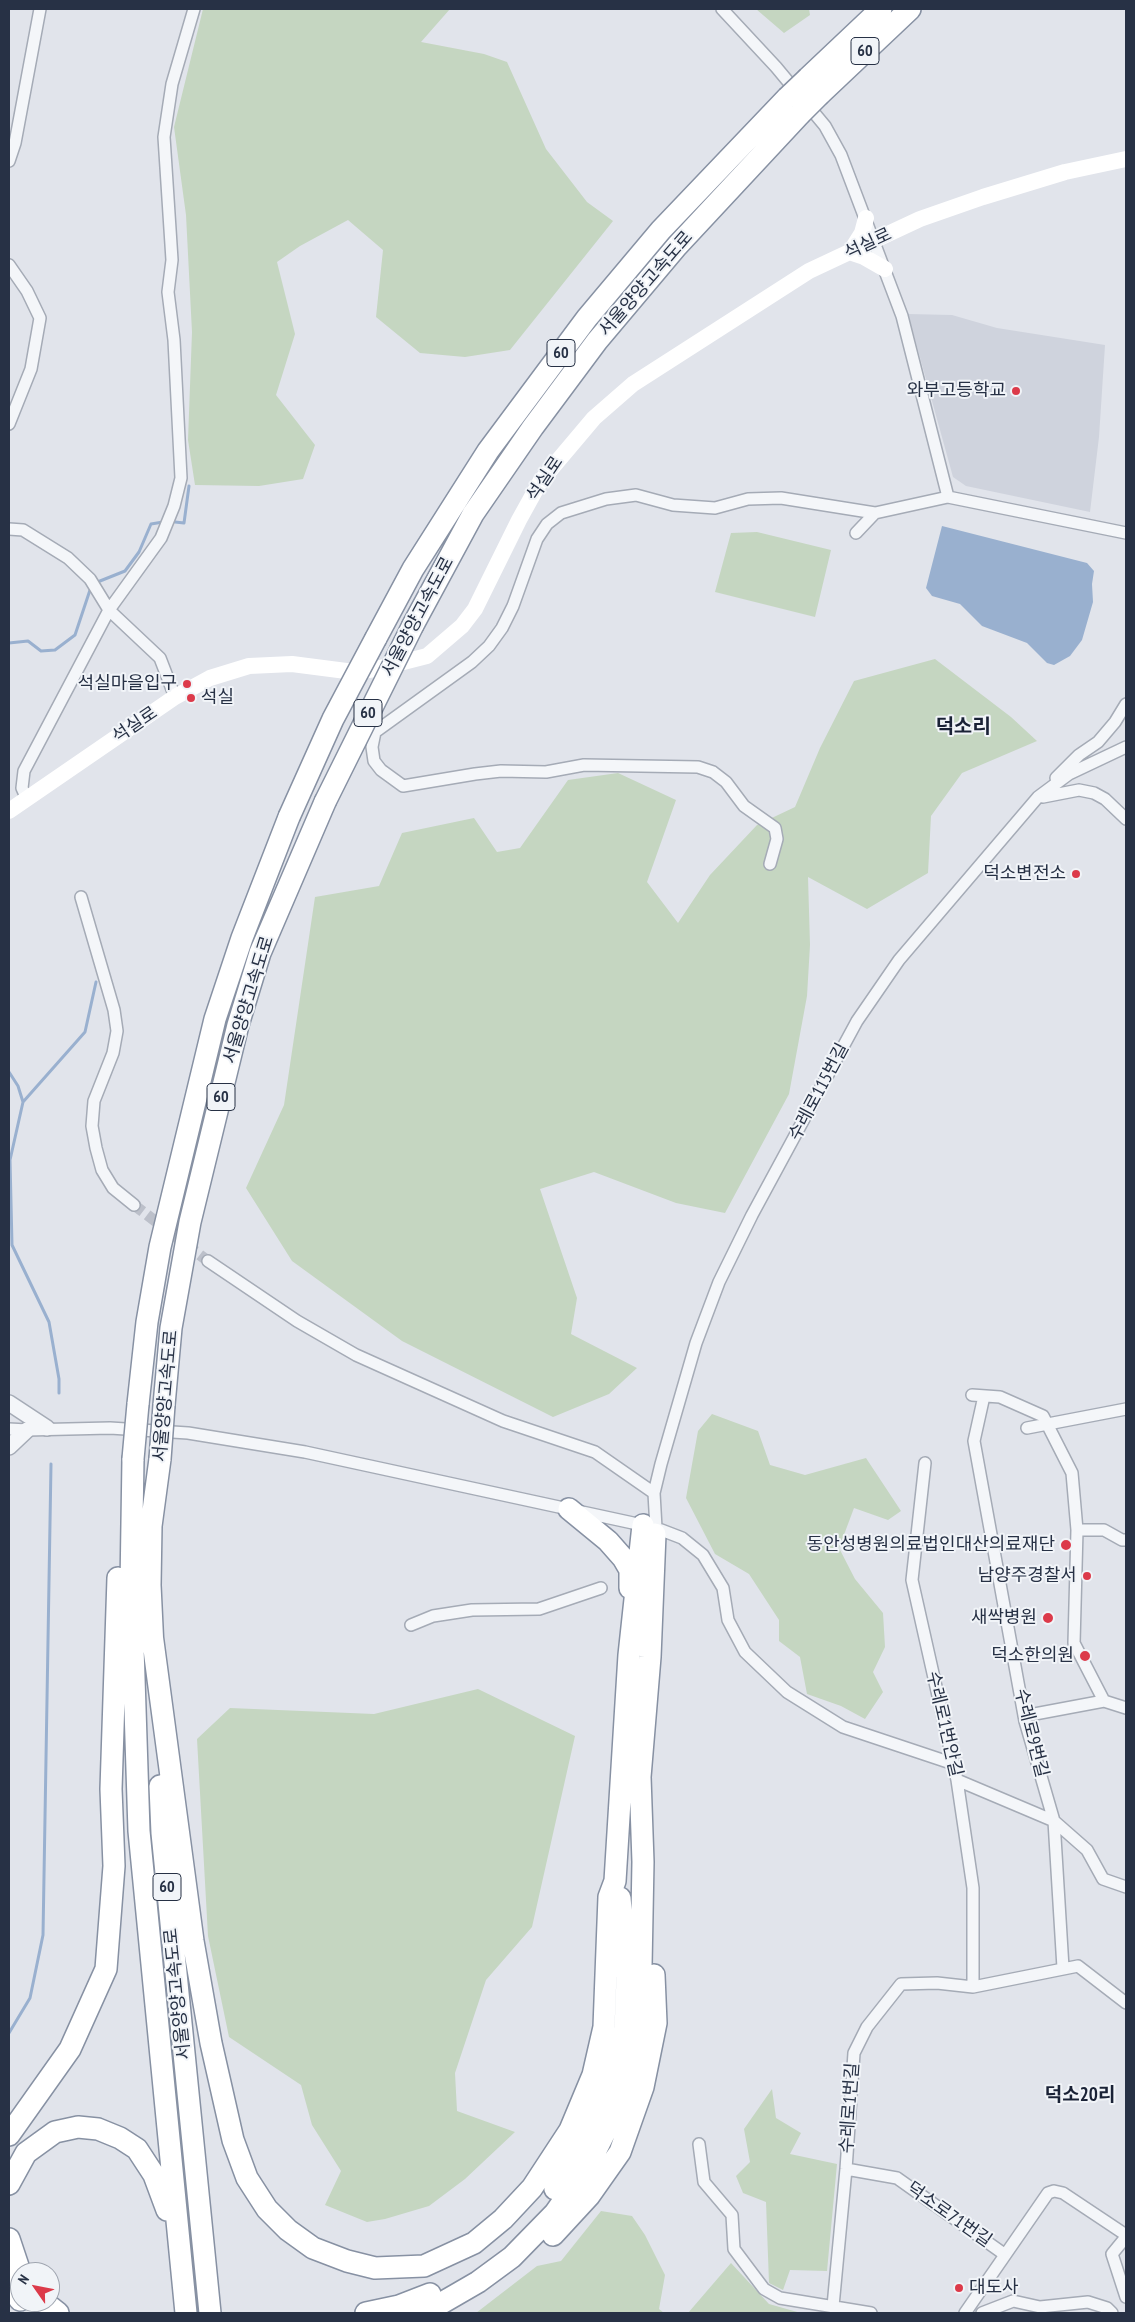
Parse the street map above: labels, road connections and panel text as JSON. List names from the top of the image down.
{
  "streets": {
    "highway": ["60", "서울양양고속도로"],
    "main road": ["석실로"],
    "street": [
      "수레로115번길",
      "수레로1번안길",
      "수레로9번길",
      "수레로1번길",
      "덕소로71번길"
    ]
  },
  "crossings": [
    ["수레로1번안길", "수레로1번길"],
    ["수레로9번길", "수레로1번길"],
    ["수레로1번길", "덕소로71번길"]
  ],
  "districts": ["덕소리", "덕소20리"],
  "places": [
    "와부고등학교",
    "석실마을입구",
    "석실",
    "덕소변전소",
    "동안성병원의료법인대산의료재단",
    "남양주경찰서",
    "새싹병원",
    "덕소한의원",
    "대도사"
  ],
  "north": "top left"
}
